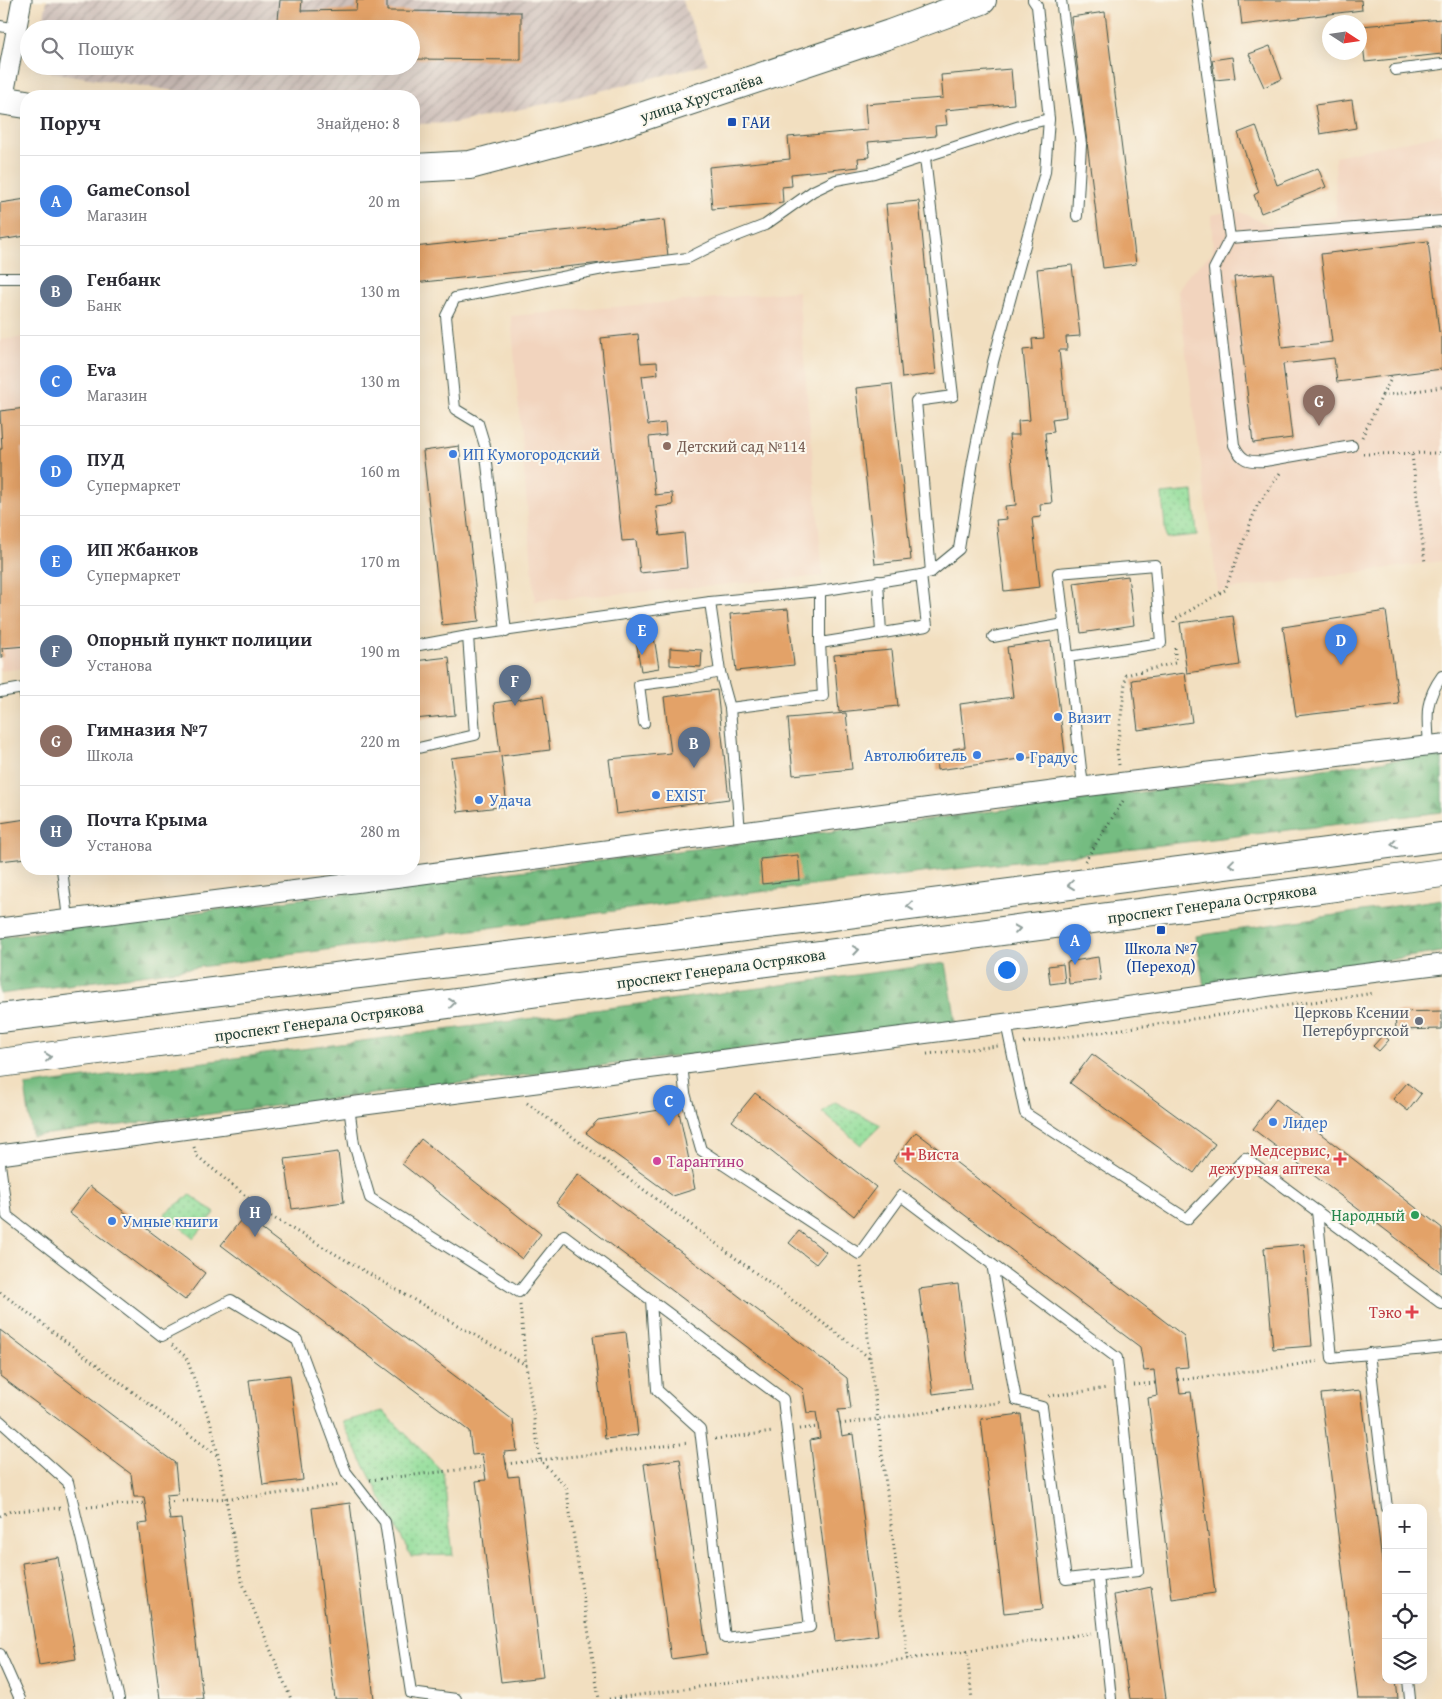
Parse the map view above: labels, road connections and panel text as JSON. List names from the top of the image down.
{
  "streets": {
    "main road": ["улица Хрусталёва", "проспект Генерала Острякова"]
  },
  "places": {
    "transit": ["ГАИ", "Школа №7 (Переход)"],
    "other": [
      "Детский сад №114",
      "ИП Кумогородский",
      "Визит",
      "Автолюбитель",
      "Градус",
      "EXIST",
      "Удача",
      "Церковь Ксении Петербургской",
      "Лидер",
      "Тарантино",
      "Народный",
      "Умные книги"
    ],
    "health": ["Виста", "Медсервис, дежурная аптека", "Тэко"]
  },
  "north": "right",
  "page": {
    "search": "Пошук",
    "heading": ["Поруч", "Знайдено: 8"],
    "list": [
      {
        "mark": "A",
        "name": "GameConsol",
        "note": "Магазин",
        "value": "20 m"
      },
      {
        "mark": "B",
        "name": "Генбанк",
        "note": "Банк",
        "value": "130 m"
      },
      {
        "mark": "C",
        "name": "Eva",
        "note": "Магазин",
        "value": "130 m"
      },
      {
        "mark": "D",
        "name": "ПУД",
        "note": "Супермаркет",
        "value": "160 m"
      },
      {
        "mark": "E",
        "name": "ИП Жбанков",
        "note": "Супермаркет",
        "value": "170 m"
      },
      {
        "mark": "F",
        "name": "Опорный пункт полиции",
        "note": "Установа",
        "value": "190 m"
      },
      {
        "mark": "G",
        "name": "Гимназия №7",
        "note": "Школа",
        "value": "220 m"
      },
      {
        "mark": "H",
        "name": "Почта Крыма",
        "note": "Установа",
        "value": "280 m"
      }
    ],
    "pins": [
      "G",
      "E",
      "D",
      "F",
      "B",
      "A",
      "C",
      "H"
    ],
    "map_buttons": ["+", "−"]
  }
}
